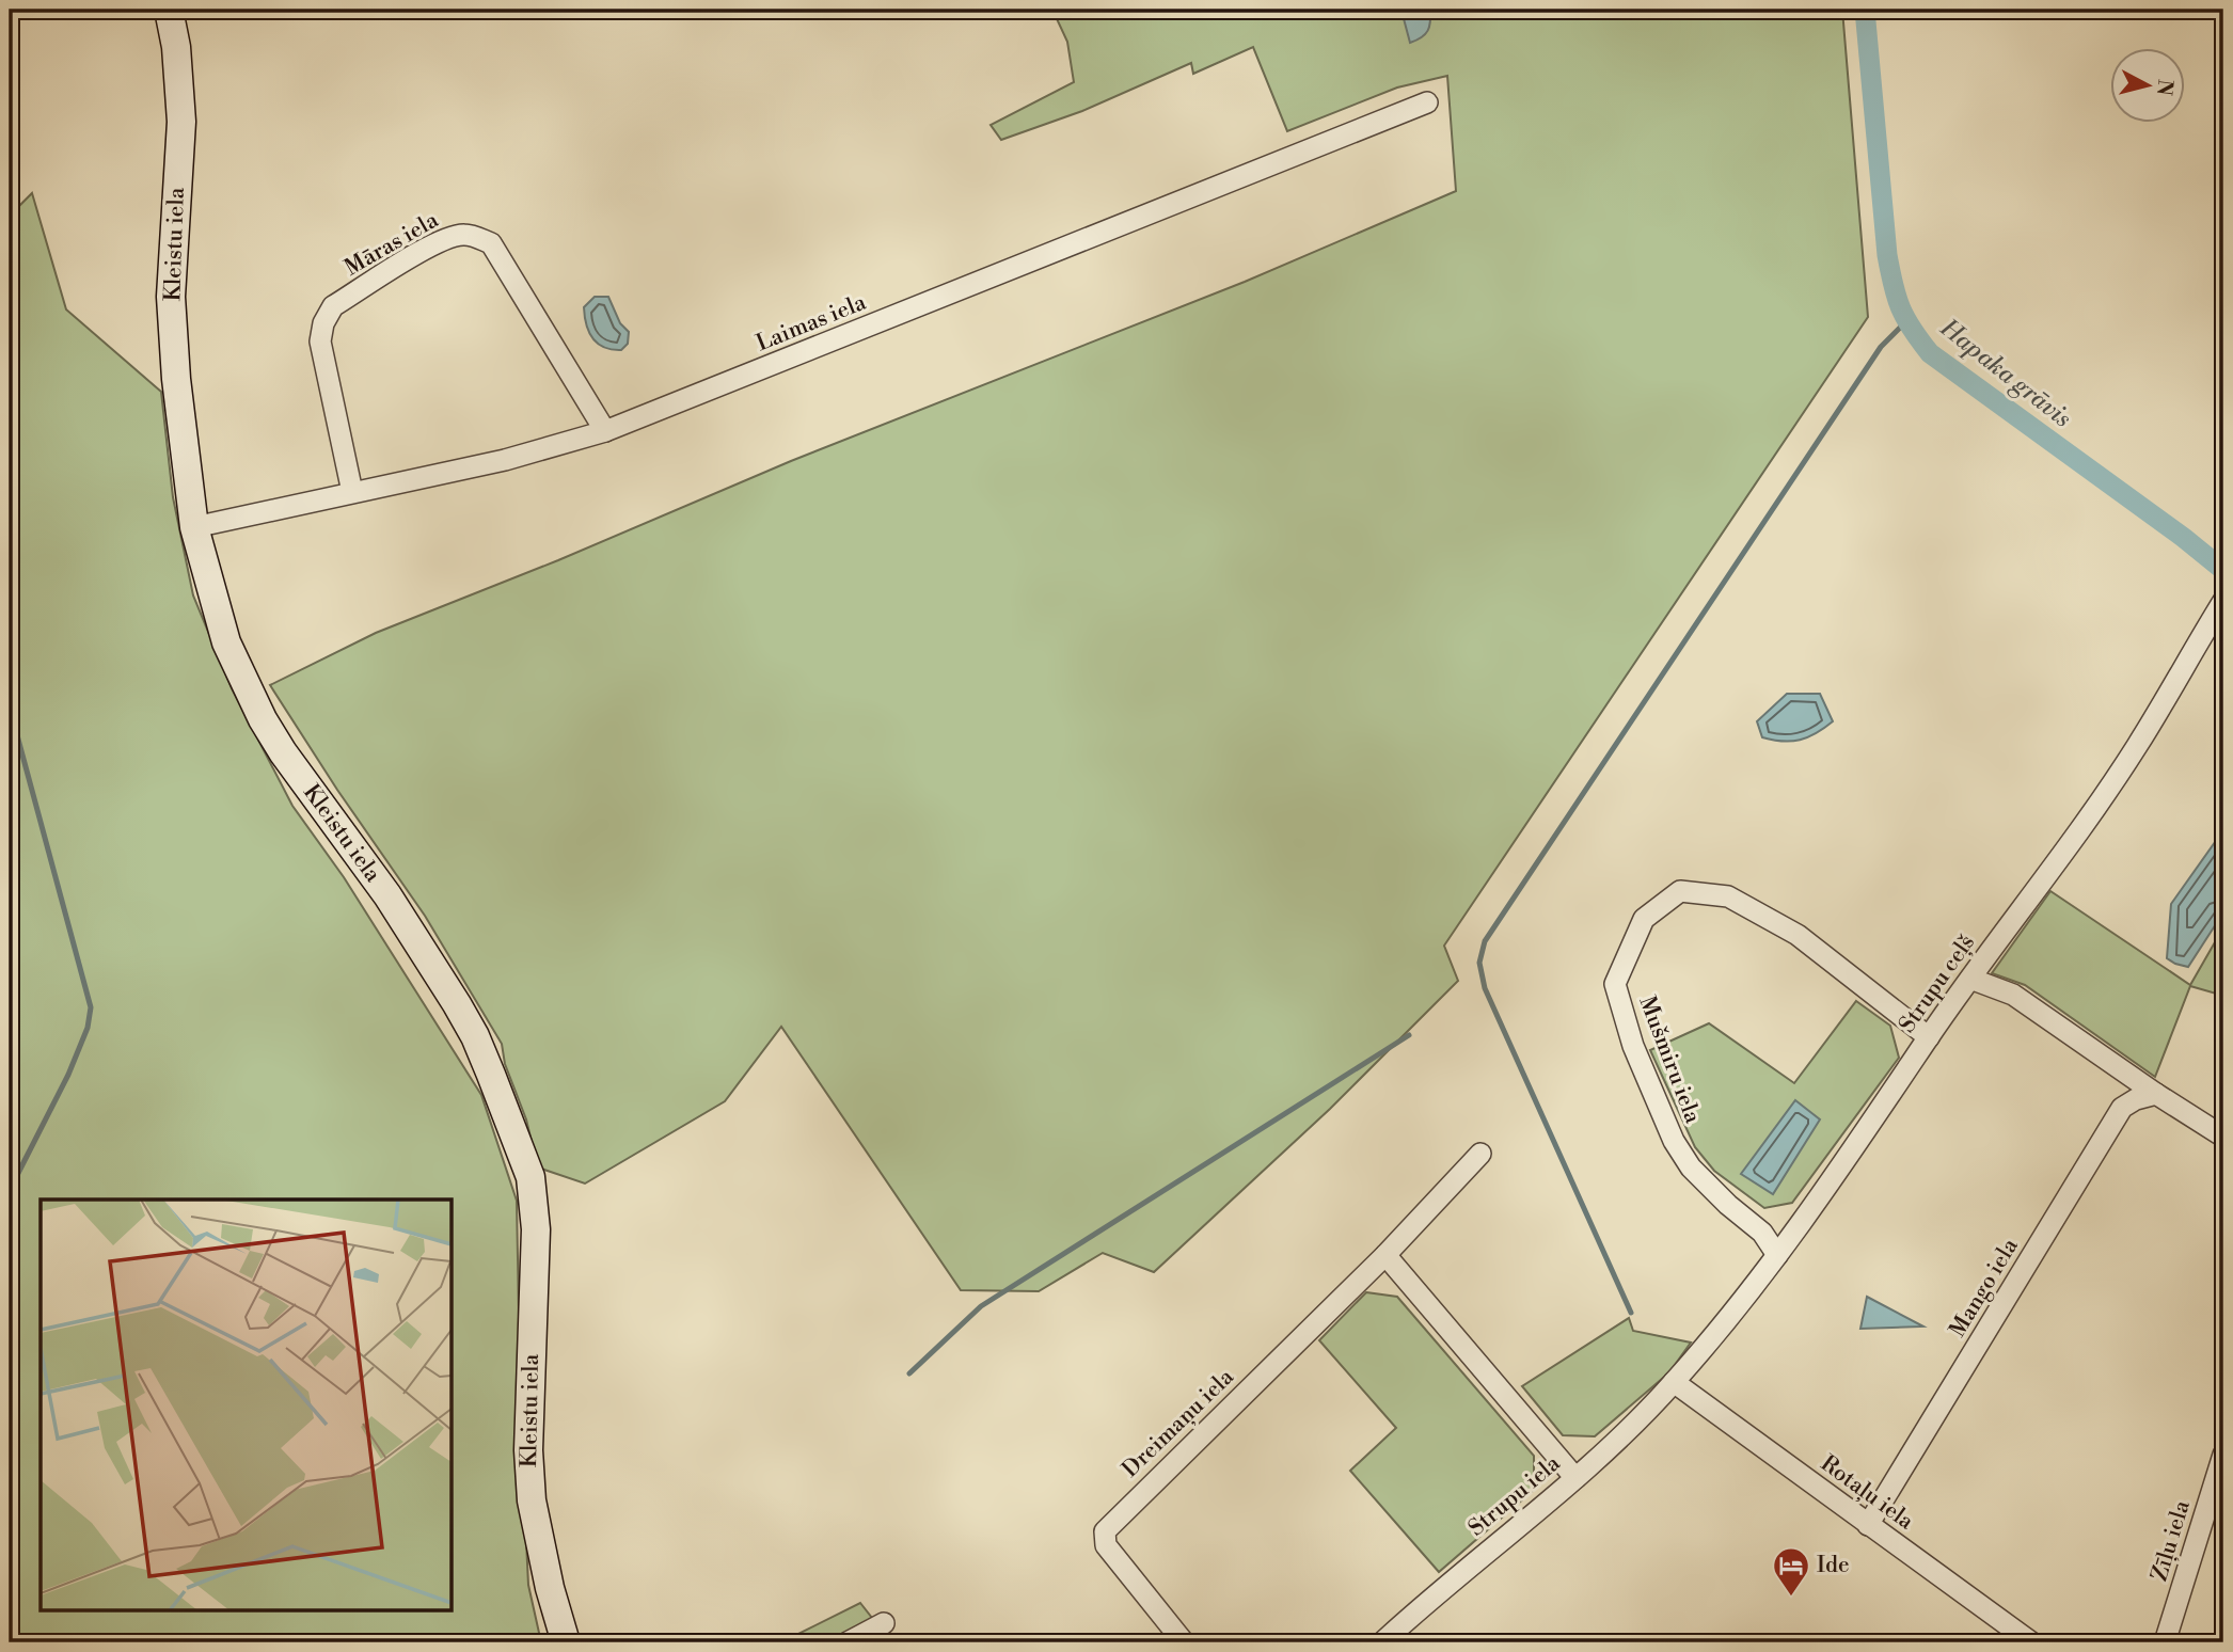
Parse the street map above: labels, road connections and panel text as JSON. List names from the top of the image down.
{
  "streets": {
    "street": [
      "Kleistu iela",
      "Māras iela",
      "Laimas iela",
      "Strupu ceļš",
      "Mušmiru iela",
      "Mango iela",
      "Dreimaņu iela",
      "Rotaļu iela",
      "Strupu iela",
      "Zīļu iela"
    ]
  },
  "crossings": [
    ["Kleistu iela", "Laimas iela"],
    ["Māras iela", "Laimas iela"],
    ["Strupu ceļš", "Mušmiru iela"],
    ["Strupu ceļš", "Rotaļu iela"],
    ["Strupu ceļš", "Strupu iela"],
    ["Mango iela", "Rotaļu iela"],
    ["Rotaļu iela", "Strupu iela"]
  ],
  "water": ["Hapaka grāvis"],
  "places": {
    "hotel": ["Ide"]
  },
  "north": "right"
}
